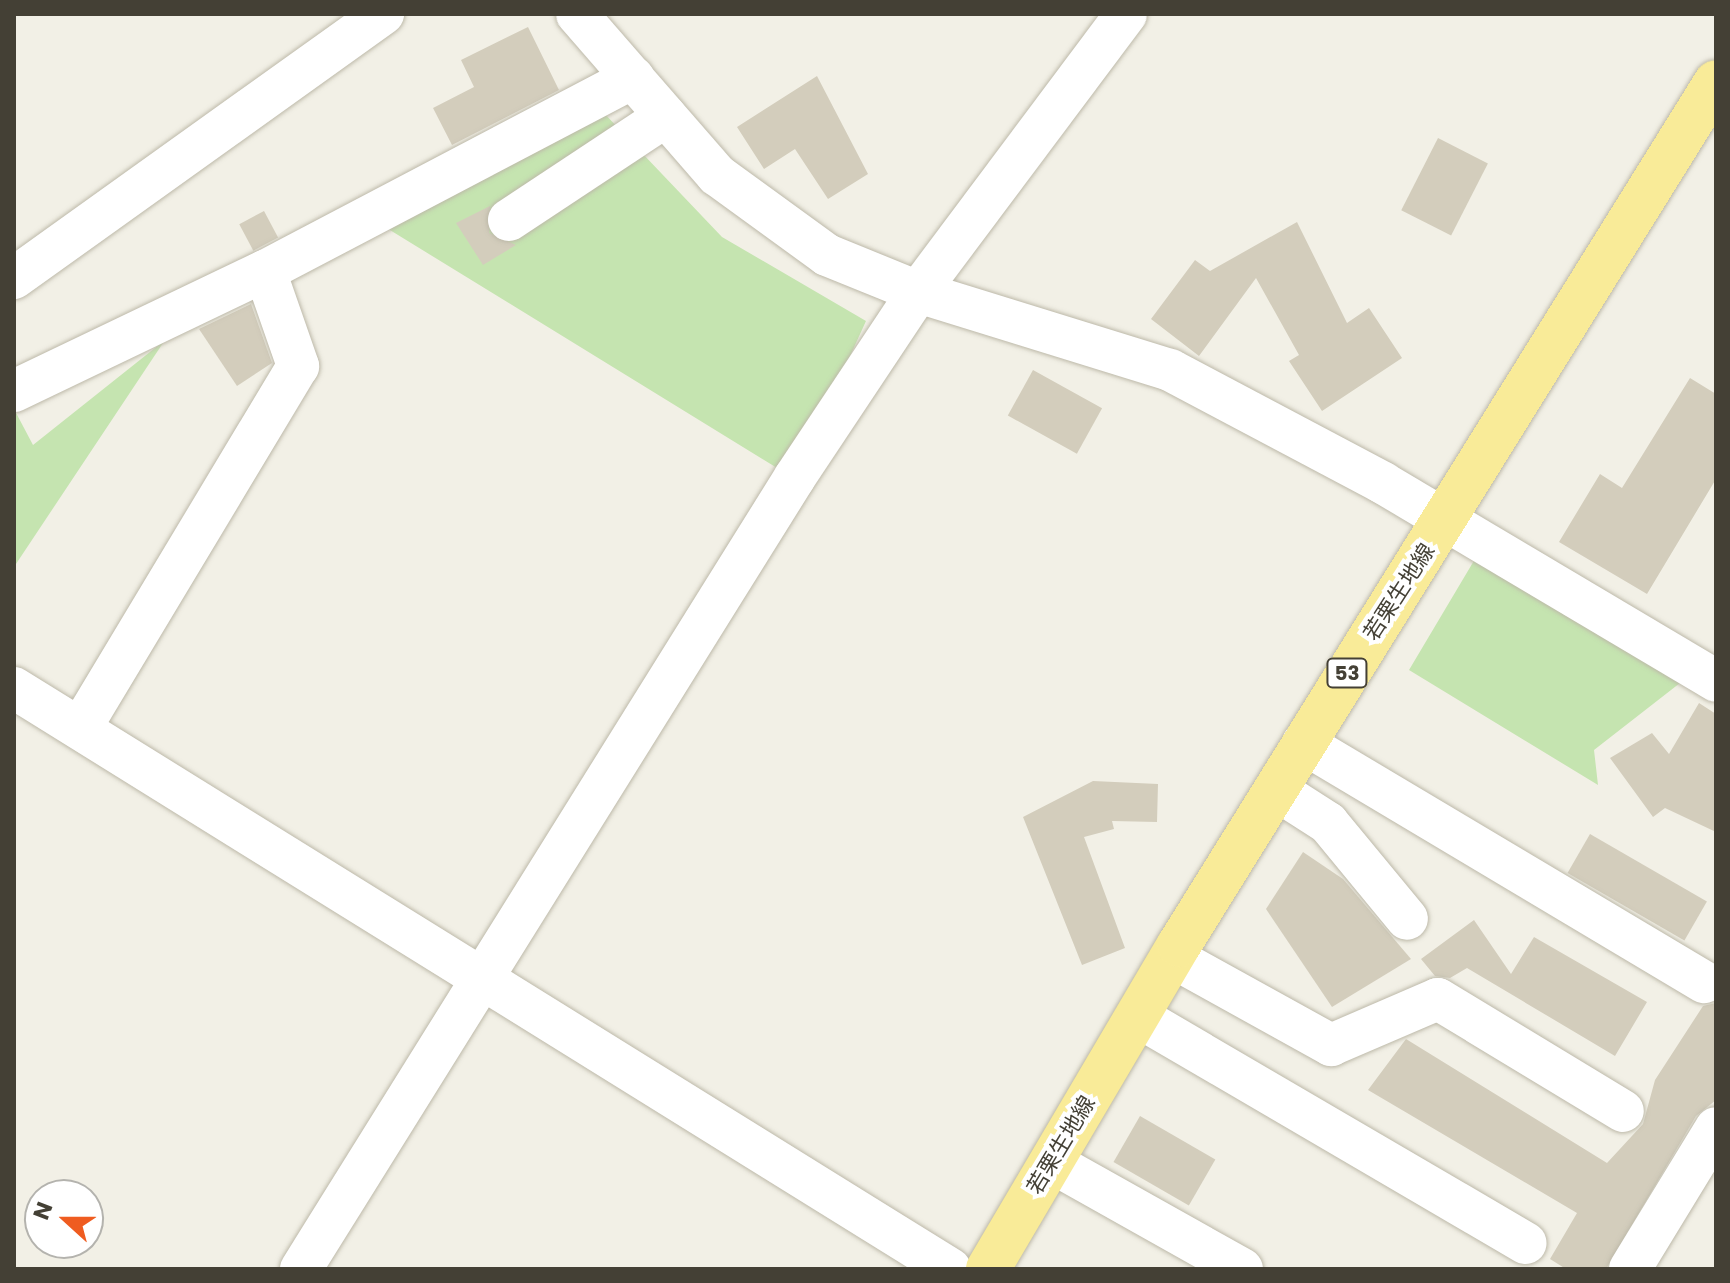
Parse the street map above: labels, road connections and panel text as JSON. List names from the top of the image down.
{
  "streets": {
    "main road": ["若栗生地線", "53"]
  },
  "north": "left"
}
